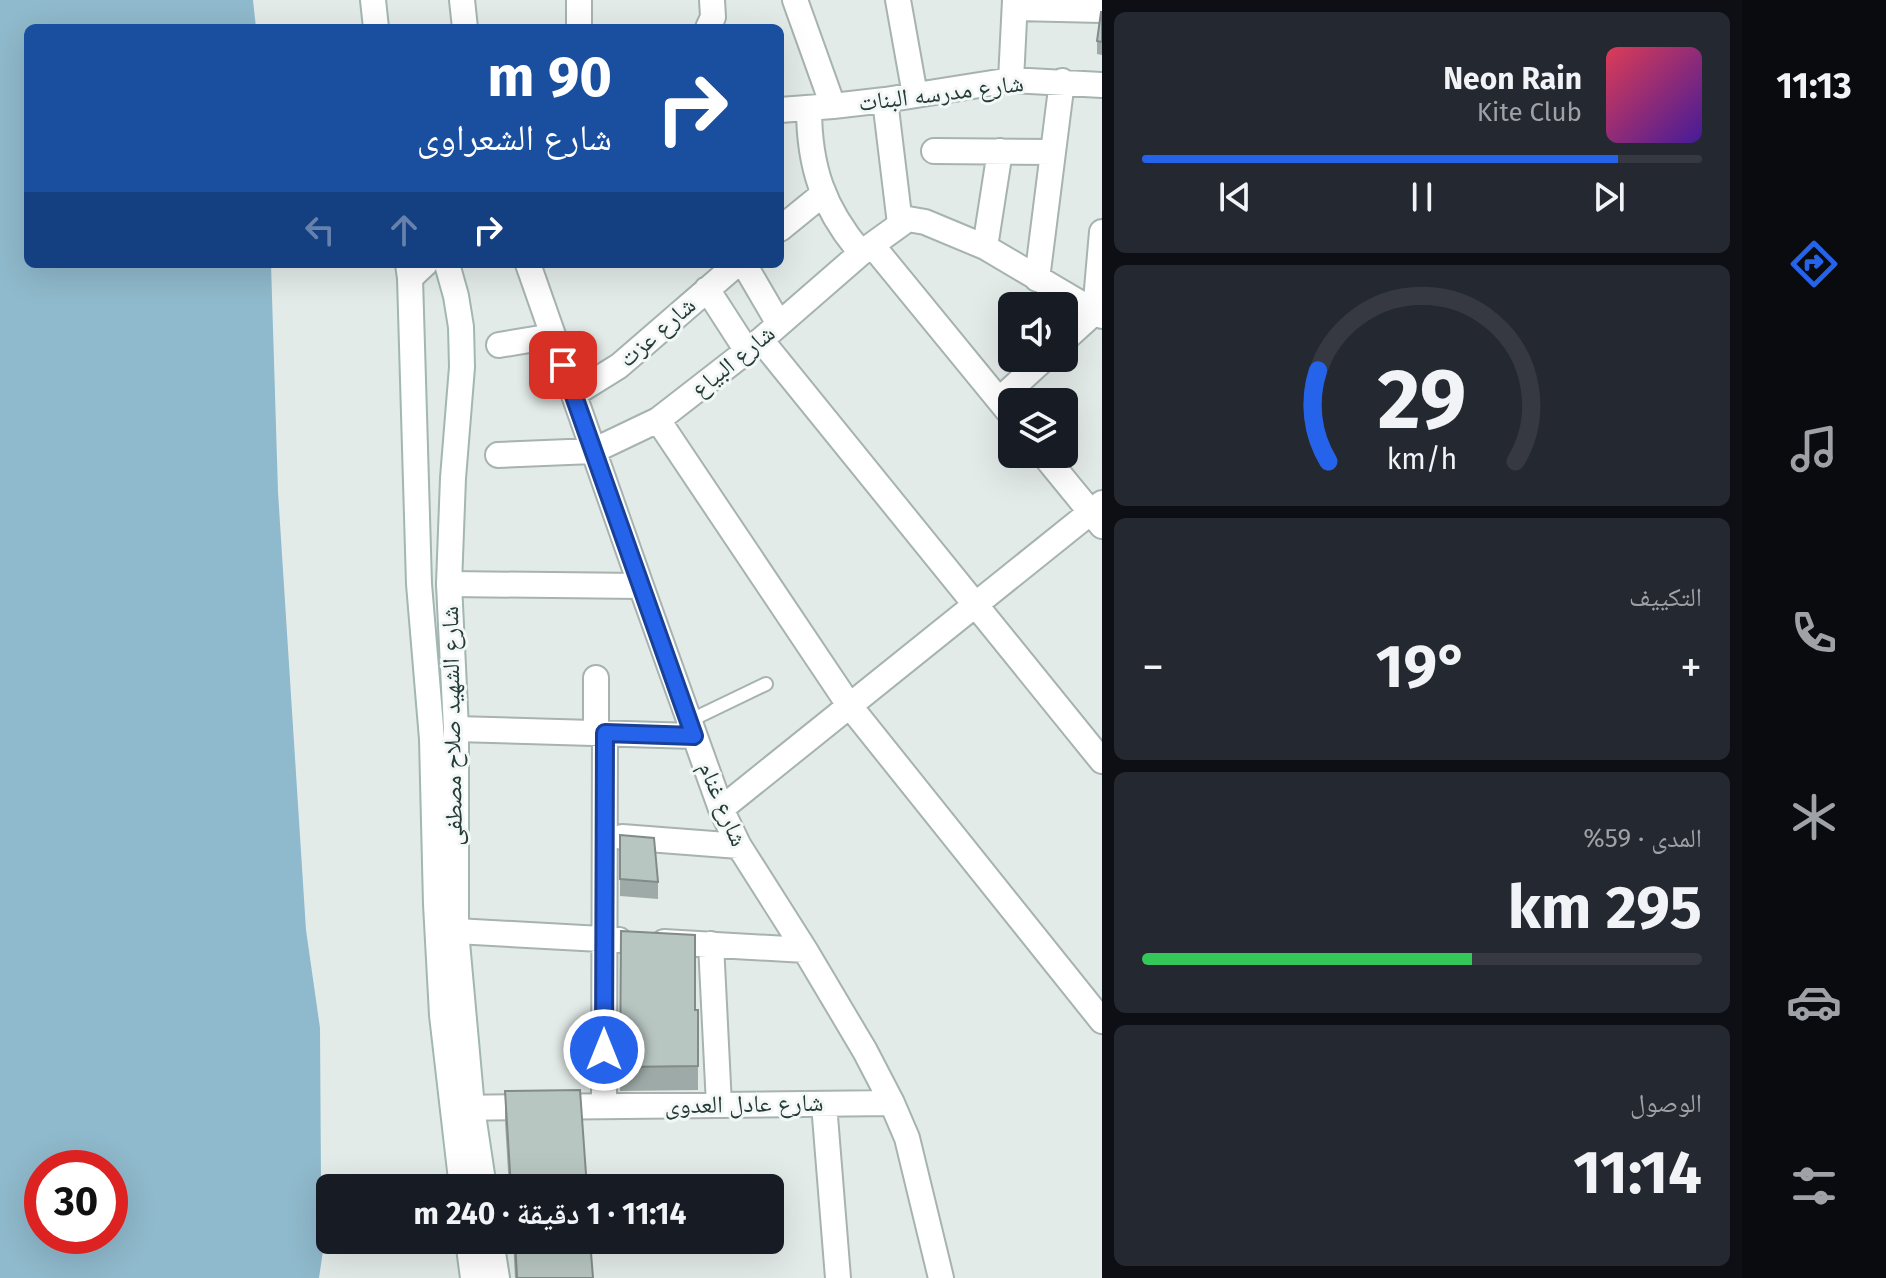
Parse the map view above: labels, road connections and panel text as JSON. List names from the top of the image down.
{
  "streets": {
    "street": [
      "شارع مدرسه البنات",
      "شارع عزت",
      "شارع البياع",
      "شارع الشهيد صلاح مصطفى",
      "شارع غنام",
      "شارع عادل العدوى"
    ]
  },
  "crossings": [
    ["شارع عزت", "شارع غنام"],
    ["شارع البياع", "شارع غنام"],
    ["شارع الشهيد صلاح مصطفى", "شارع عادل العدوى"],
    ["شارع غنام", "شارع عادل العدوى"]
  ],
  "page": {
    "tabs": "11:13",
    "turn": ["90 m", "شارع الشعراوى"],
    "song": ["Neon Rain", "Kite Club"],
    "tile": [
      "التكييف",
      ["المدى · 59%", "295 km"],
      ["الوصول", "11:14"]
    ],
    "heat": ["−", "19°", "+"],
    "limit": "30",
    "trip": "11:14 · 1 دقيقة · 240 m",
    "gauge": ["29", "km/h"]
  }
}
